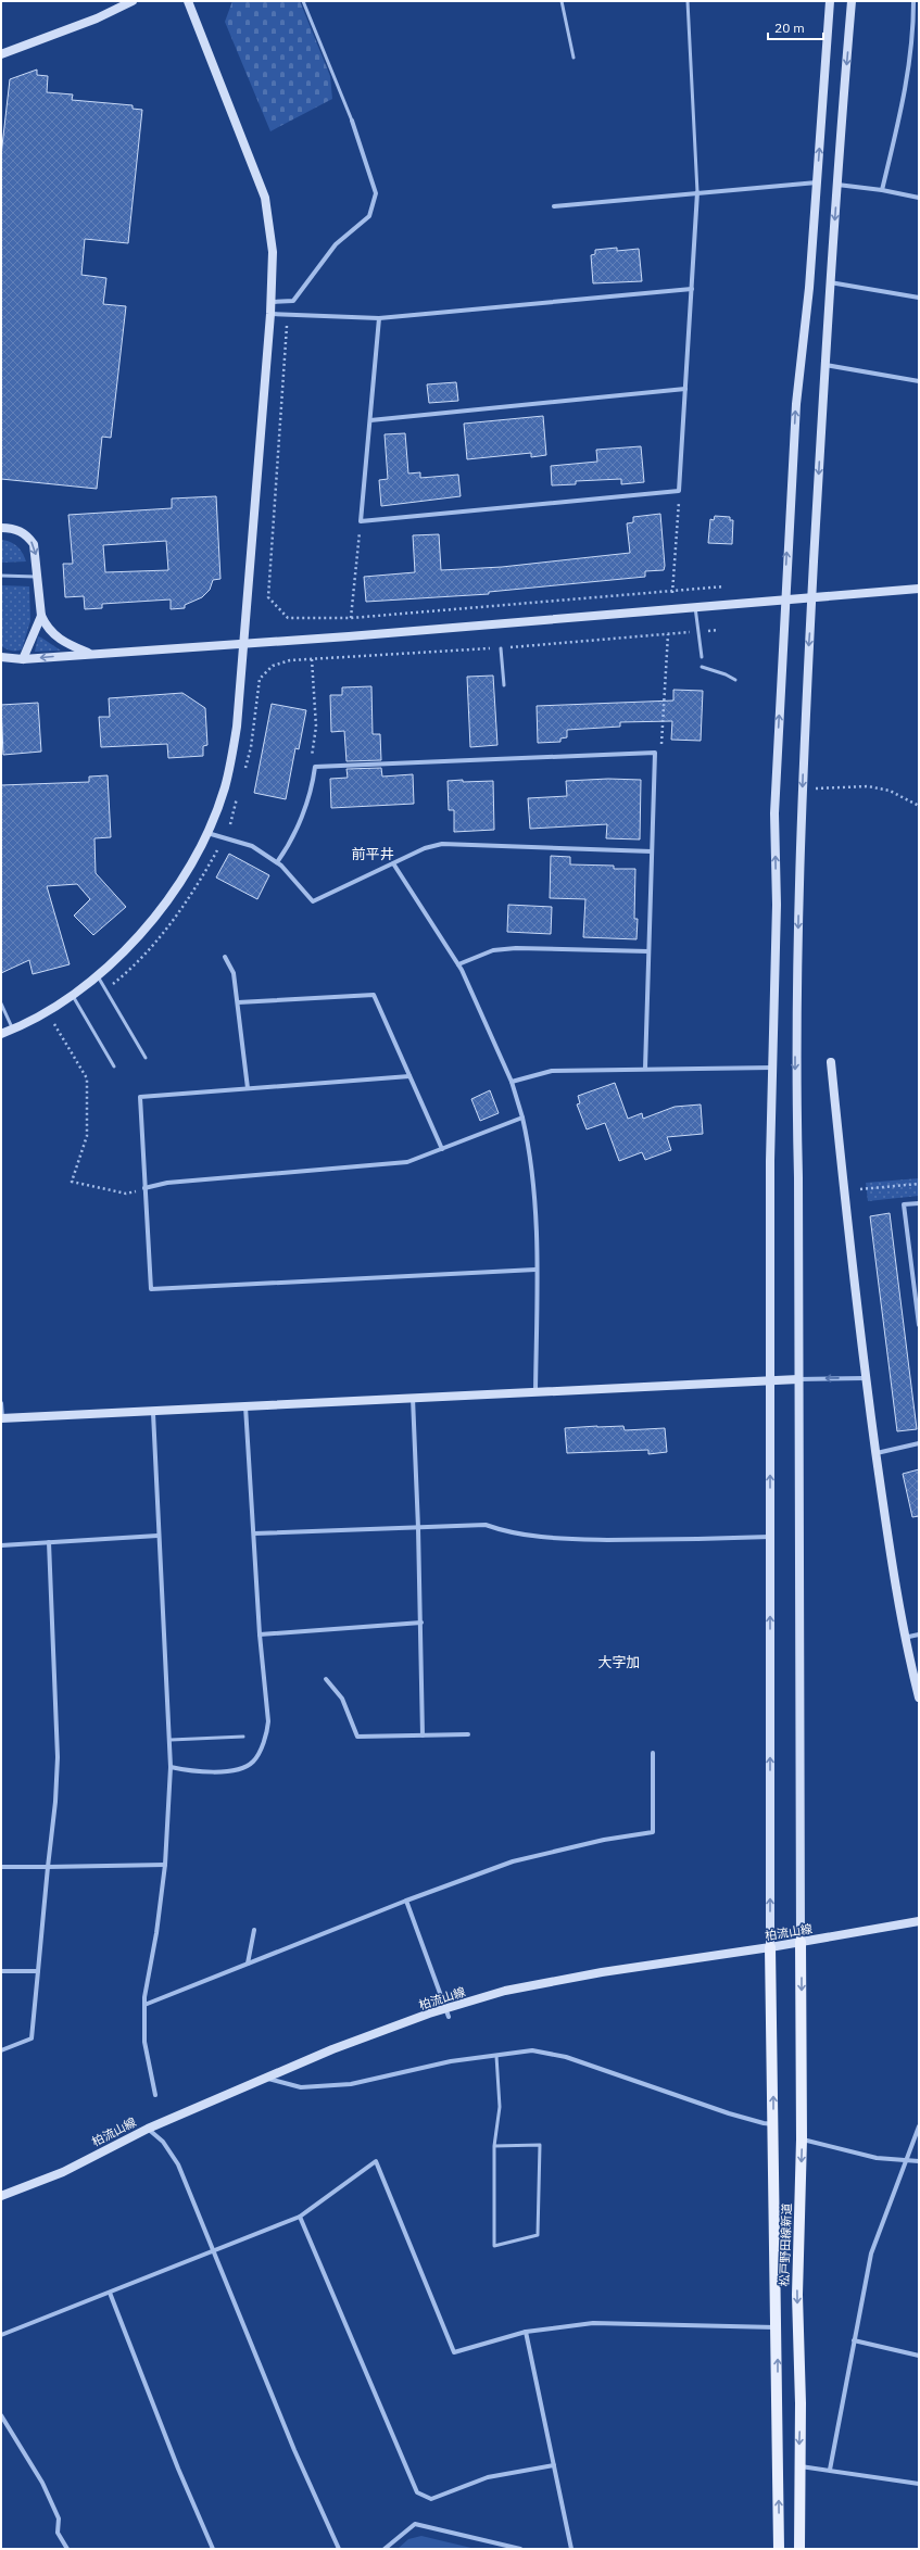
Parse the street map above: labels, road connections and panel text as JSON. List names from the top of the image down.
{
  "streets": {
    "main road": ["松戸野田線新道"],
    "street": ["柏流山線"]
  },
  "crossings": [
    ["柏流山線", "松戸野田線新道"]
  ],
  "districts": ["前平井", "大字加"],
  "scale_bar": "20 m"
}
